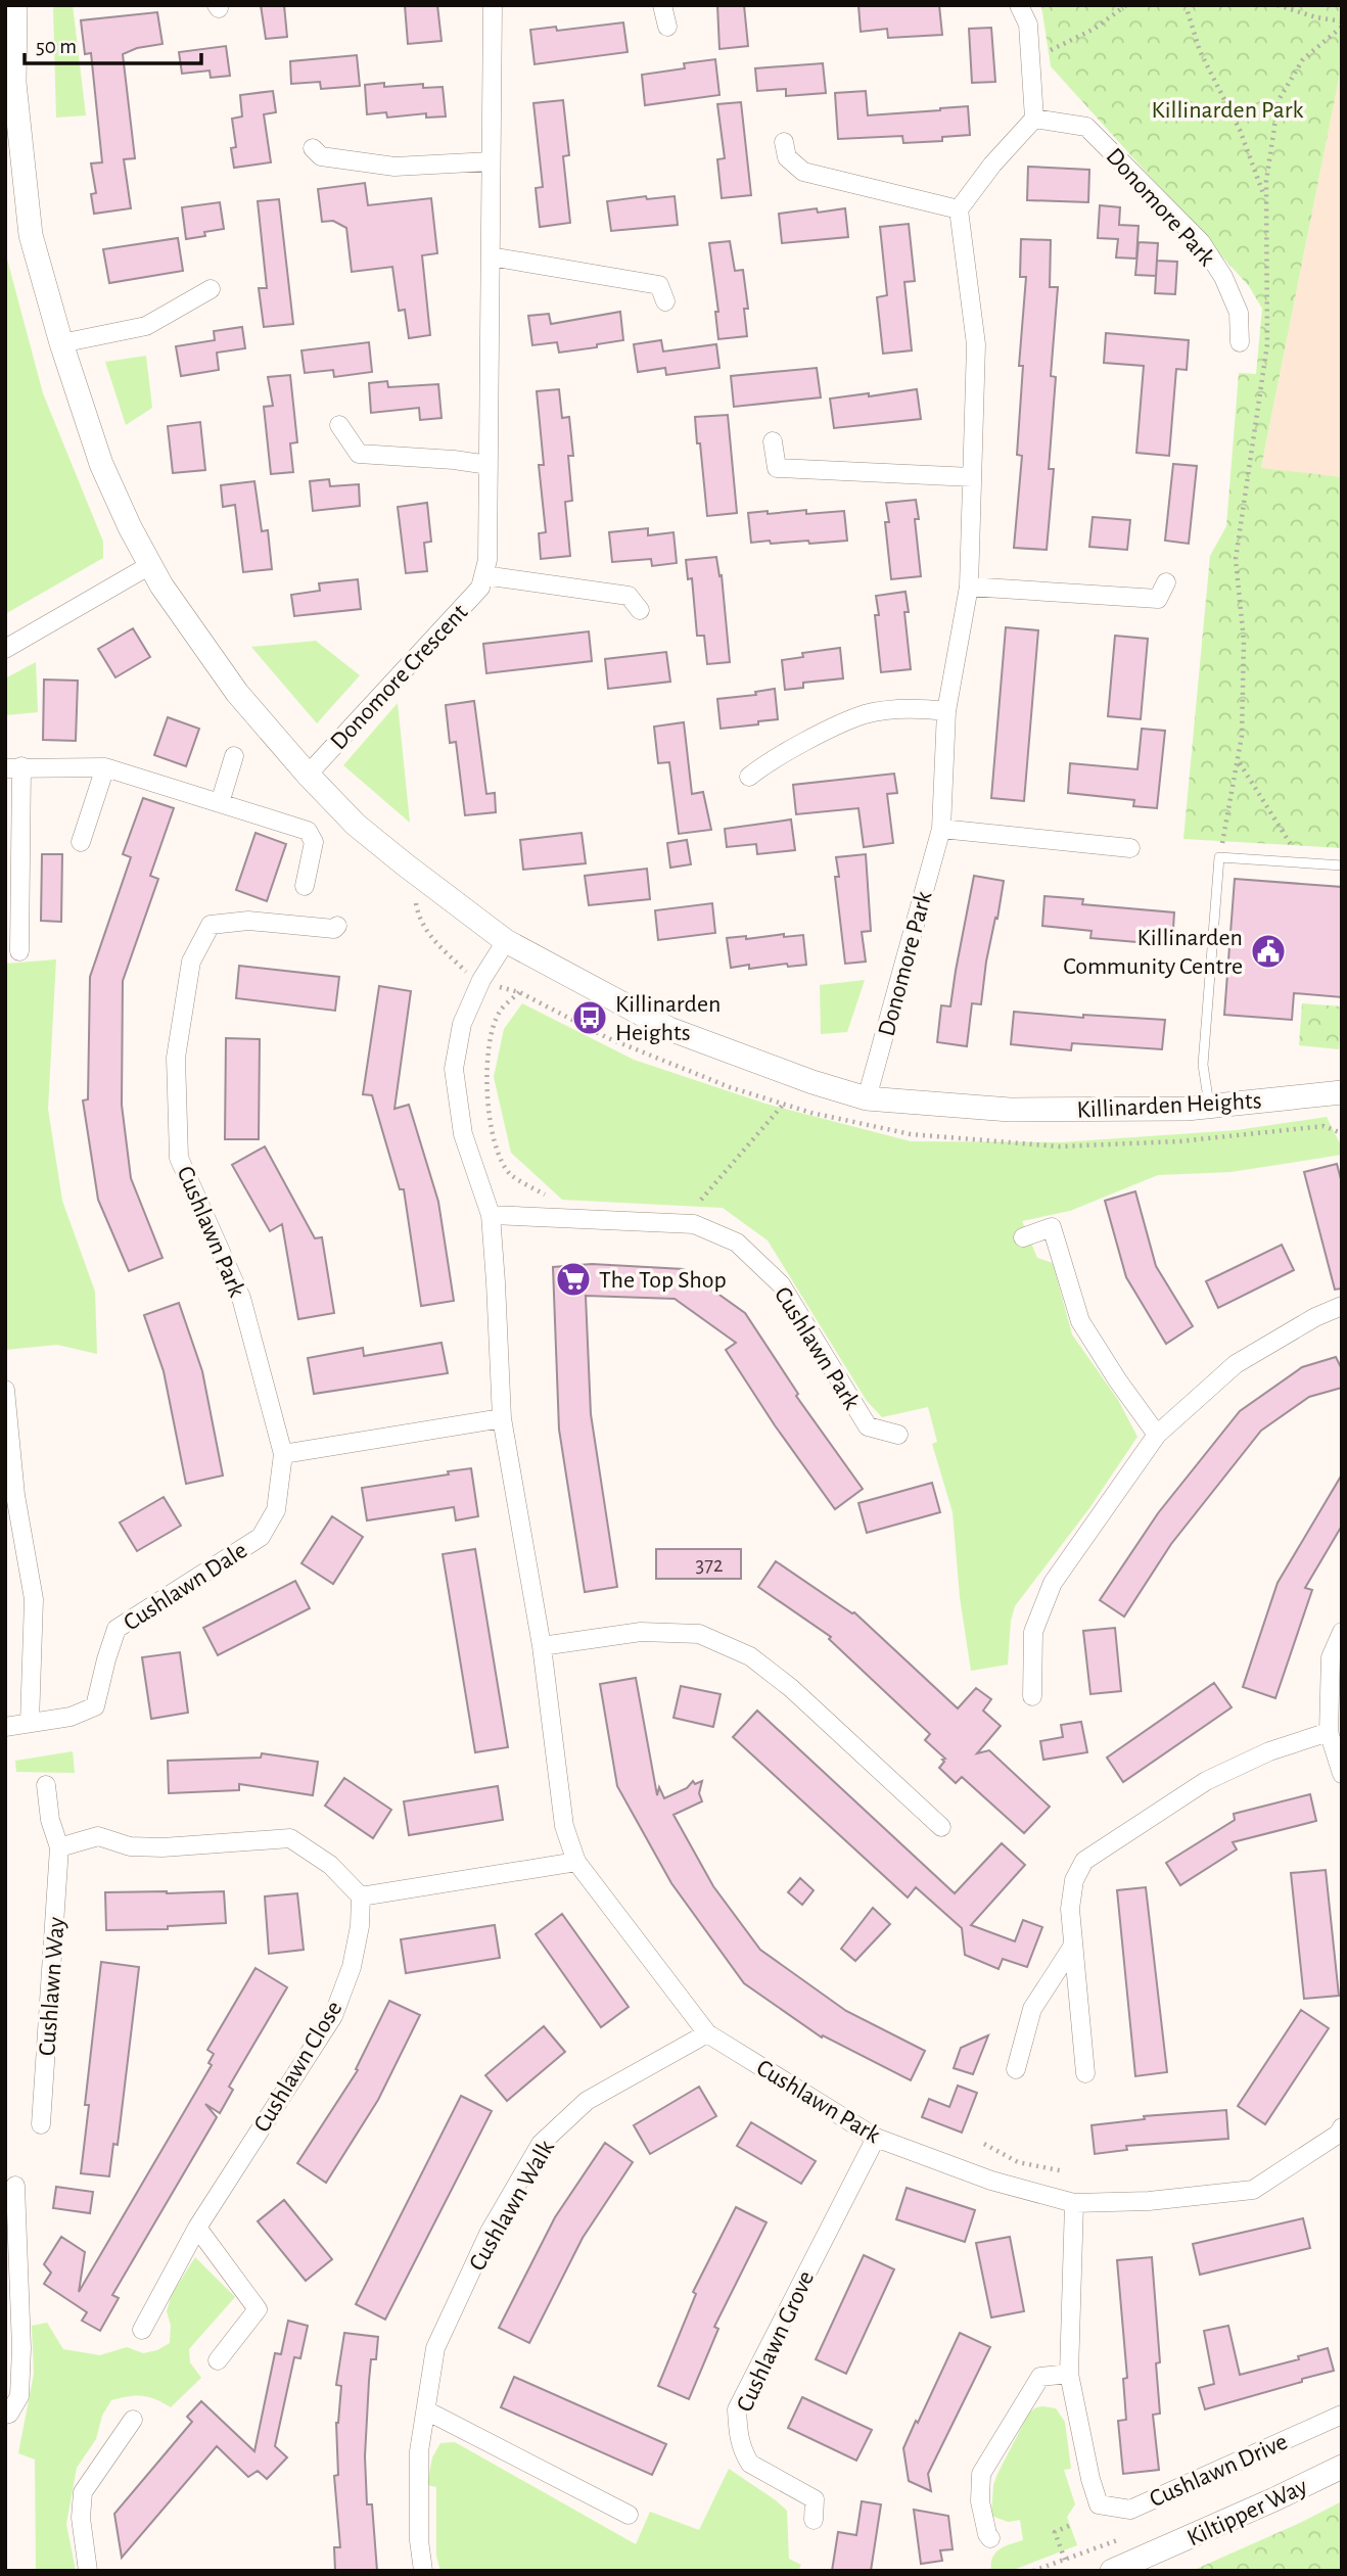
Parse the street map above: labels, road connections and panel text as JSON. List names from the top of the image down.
{
  "streets": {
    "street": [
      "Donomore Park",
      "Donomore Crescent",
      "Killinarden Heights",
      "Cushlawn Park",
      "Cushlawn Dale",
      "Cushlawn Way",
      "Cushlawn Close",
      "Cushlawn Walk",
      "Cushlawn Grove",
      "Cushlawn Drive",
      "Kiltipper Way"
    ]
  },
  "crossings": [
    ["Donomore Park", "Killinarden Heights"],
    ["Donomore Crescent", "Killinarden Heights"],
    ["Killinarden Heights", "Cushlawn Park"],
    ["Cushlawn Park", "Cushlawn Dale"],
    ["Cushlawn Park", "Cushlawn Walk"],
    ["Cushlawn Park", "Cushlawn Grove"],
    ["Cushlawn Park", "Cushlawn Drive"]
  ],
  "parks": ["Killinarden Park"],
  "places": {
    "public building": ["Killinarden Community Centre"],
    "bus stop": ["Killinarden Heights"],
    "supermarket": ["The Top Shop"]
  },
  "house_numbers": ["372"],
  "scale_bar": "50 m"
}
